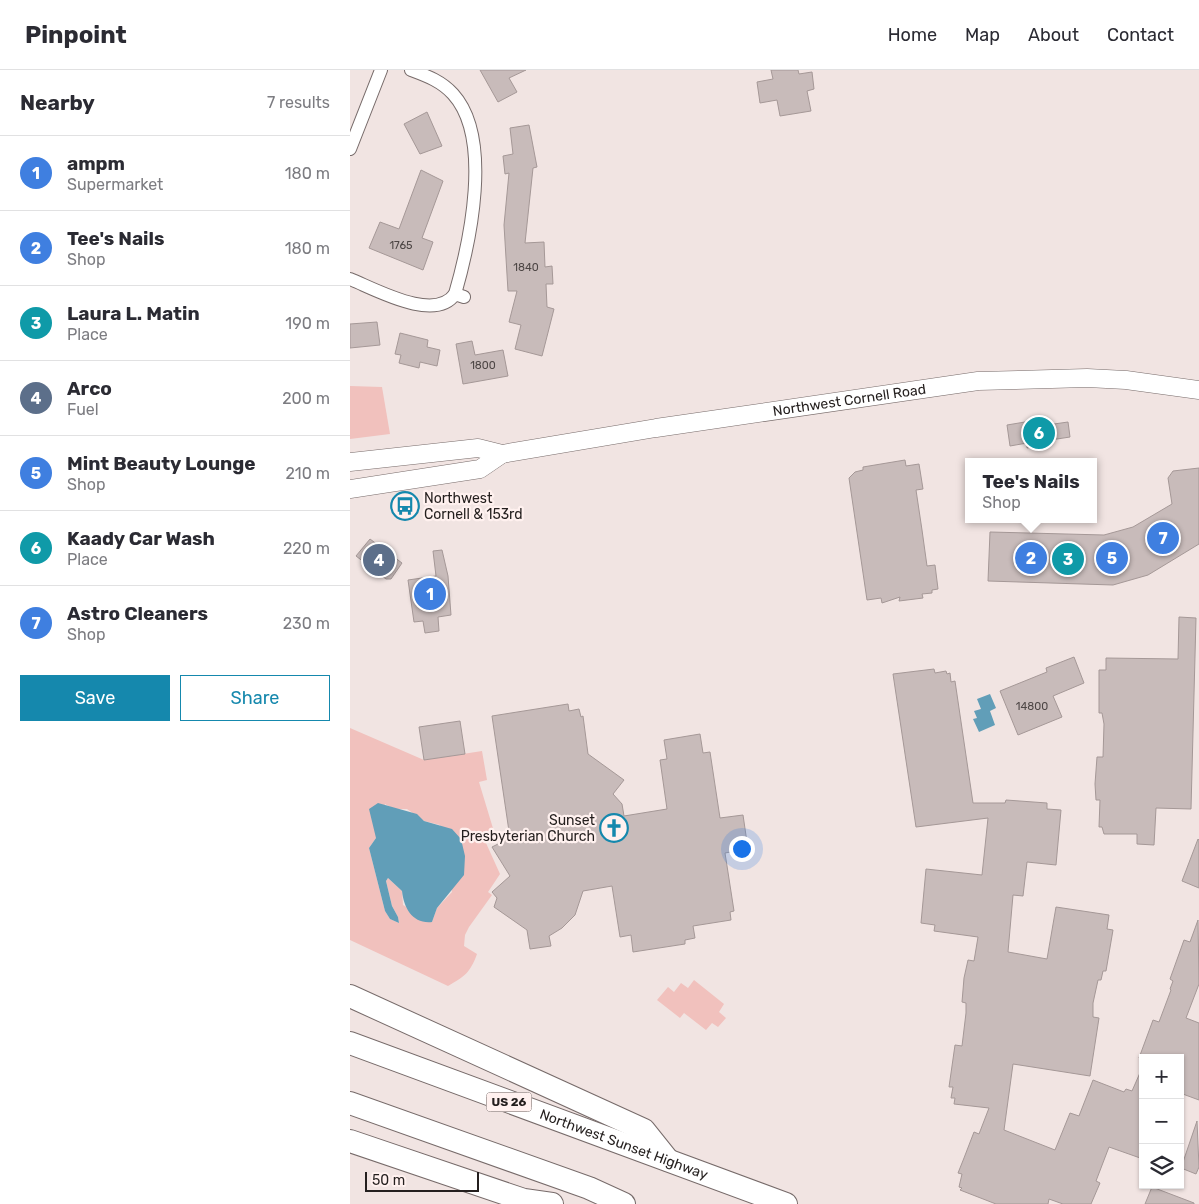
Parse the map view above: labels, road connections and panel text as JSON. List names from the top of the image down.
{
  "streets": {
    "highway": ["US 26", "Northwest Sunset Highway"],
    "main road": ["Northwest Cornell Road"]
  },
  "places": {
    "bus stop": ["Northwest Cornell & 153rd"],
    "church": ["Sunset Presbyterian Church"]
  },
  "house_numbers": [
    "1765",
    "1840",
    "1800",
    "14800"
  ],
  "scale_bar": "50 m",
  "page": {
    "header": "Pinpoint",
    "nav": [
      "Home",
      "Map",
      "About",
      "Contact"
    ],
    "heading": ["Nearby", "7 results"],
    "list": [
      {
        "mark": "1",
        "name": "ampm",
        "note": "Supermarket",
        "value": "180 m"
      },
      {
        "mark": "2",
        "name": "Tee's Nails",
        "note": "Shop",
        "value": "180 m"
      },
      {
        "mark": "3",
        "name": "Laura L. Matin",
        "note": "Place",
        "value": "190 m"
      },
      {
        "mark": "4",
        "name": "Arco",
        "note": "Fuel",
        "value": "200 m"
      },
      {
        "mark": "5",
        "name": "Mint Beauty Lounge",
        "note": "Shop",
        "value": "210 m"
      },
      {
        "mark": "6",
        "name": "Kaady Car Wash",
        "note": "Place",
        "value": "220 m"
      },
      {
        "mark": "7",
        "name": "Astro Cleaners",
        "note": "Shop",
        "value": "230 m"
      }
    ],
    "pins": [
      "6",
      "7",
      "2",
      "5",
      "3",
      "4",
      "1"
    ],
    "popup": ["Tee's Nails", "Shop"],
    "buttons": ["Save", "Share"],
    "map_buttons": ["+", "−"],
    "scale": "50 m"
  }
}
